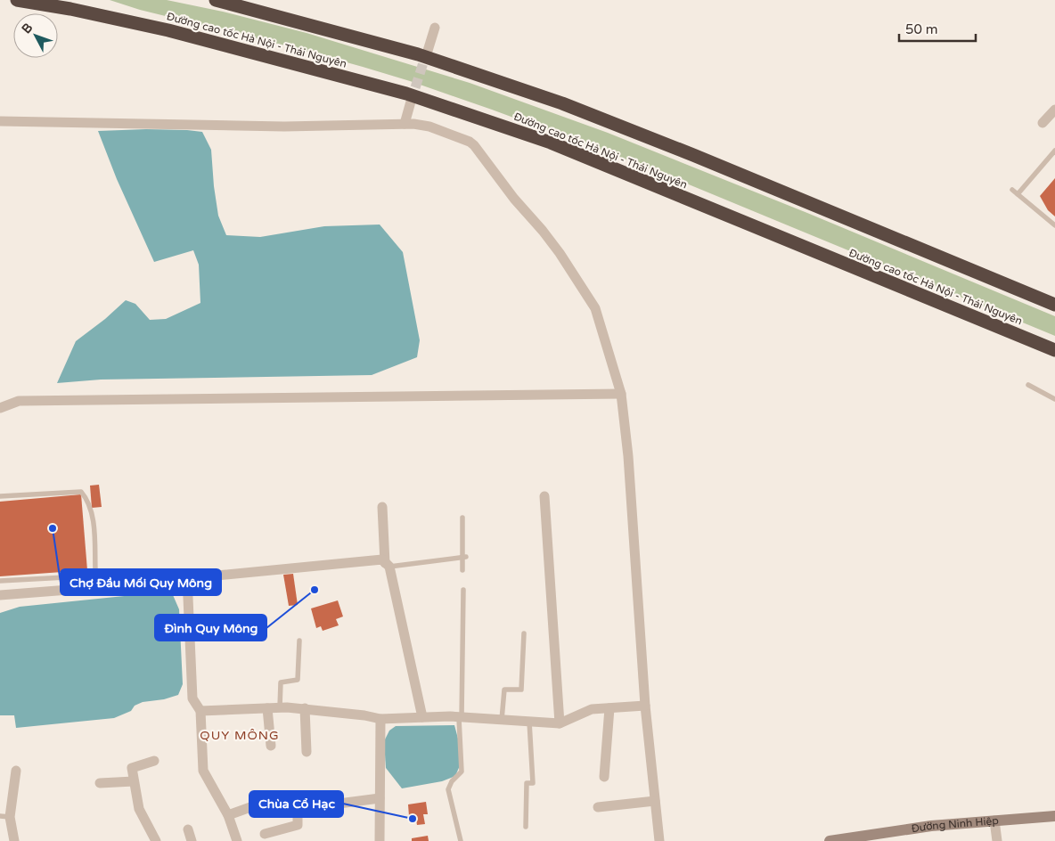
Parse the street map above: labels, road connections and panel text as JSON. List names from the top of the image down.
{
  "streets": {
    "highway": ["Đường cao tốc Hà Nội - Thái Nguyên"],
    "main road": ["Đường Ninh Hiệp"]
  },
  "districts": ["QUY MÔNG"],
  "places": ["Chợ Đầu Mối Quy Mông", "Đình Quy Mông", "Chùa Cổ Hạc"],
  "scale_bar": "50 m",
  "north": "top left"
}
